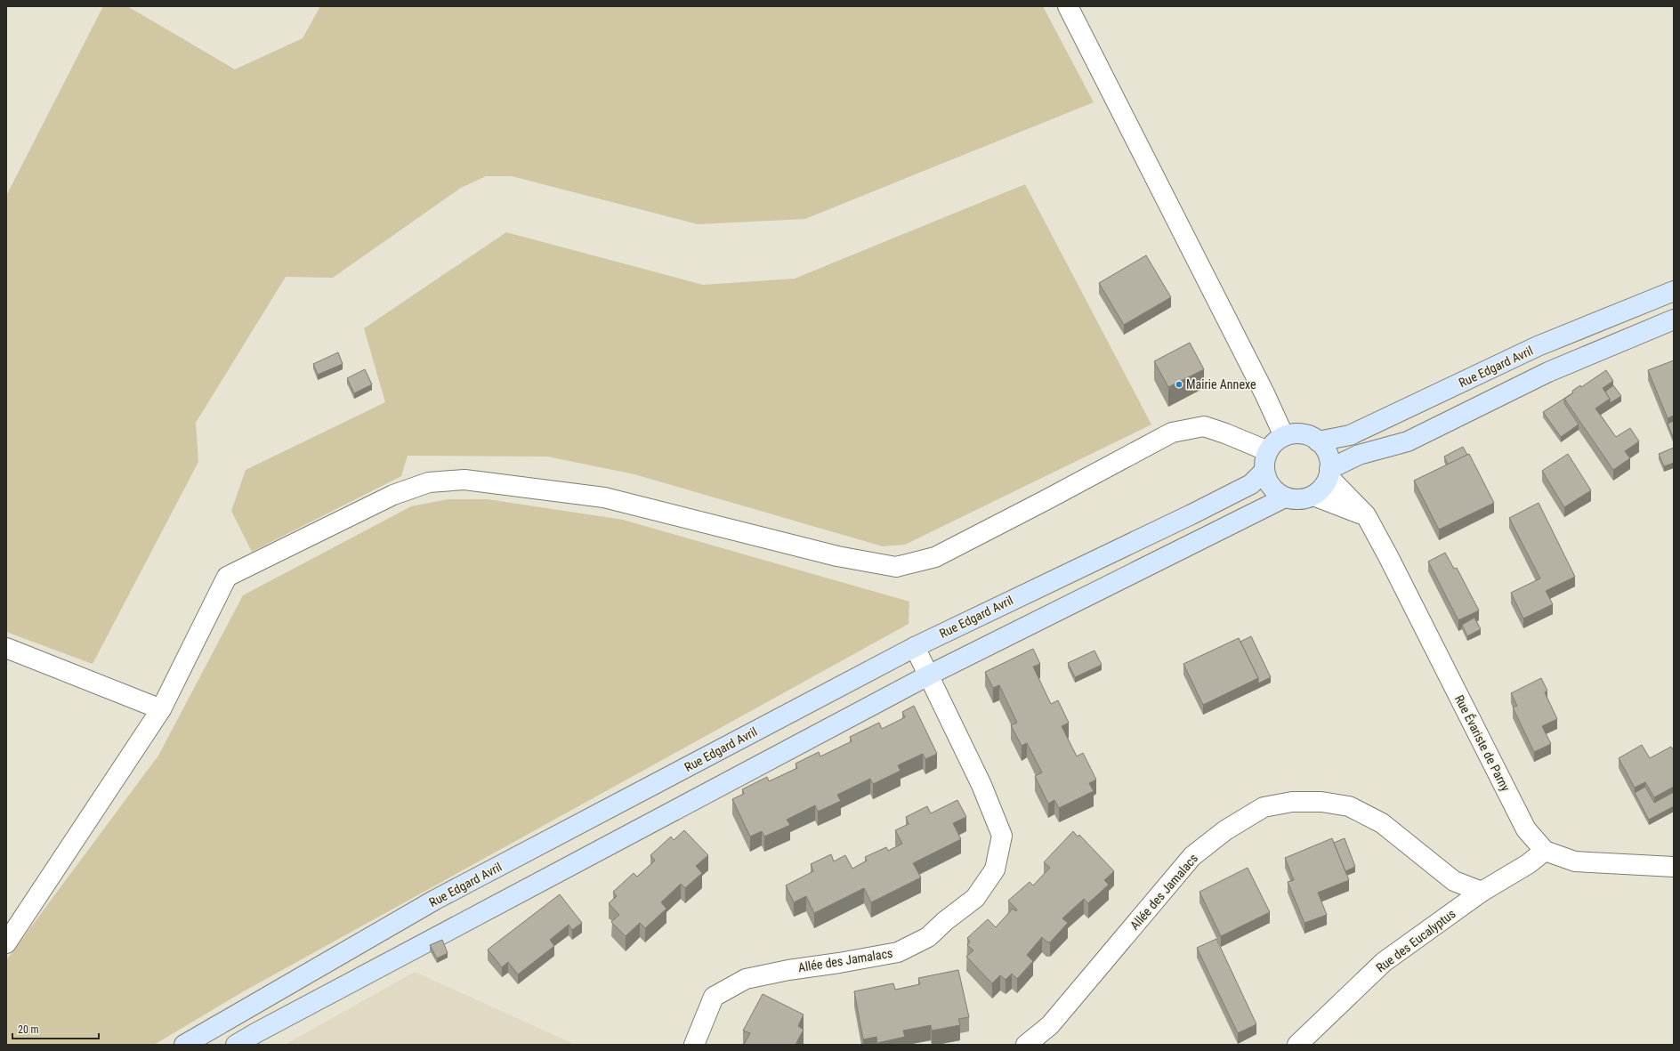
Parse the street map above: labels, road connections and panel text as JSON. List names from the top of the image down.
{
  "streets": {
    "street": [
      "Rue Edgard Avril",
      "Rue Évariste de Parny",
      "Allée des Jamalacs",
      "Rue des Eucalyptus"
    ]
  },
  "crossings": [
    ["Rue Edgard Avril", "Rue Évariste de Parny"],
    ["Rue Edgard Avril", "Allée des Jamalacs"],
    ["Rue Évariste de Parny", "Rue des Eucalyptus"],
    ["Allée des Jamalacs", "Rue des Eucalyptus"]
  ],
  "places": ["Mairie Annexe"],
  "scale_bar": "20 m"
}
